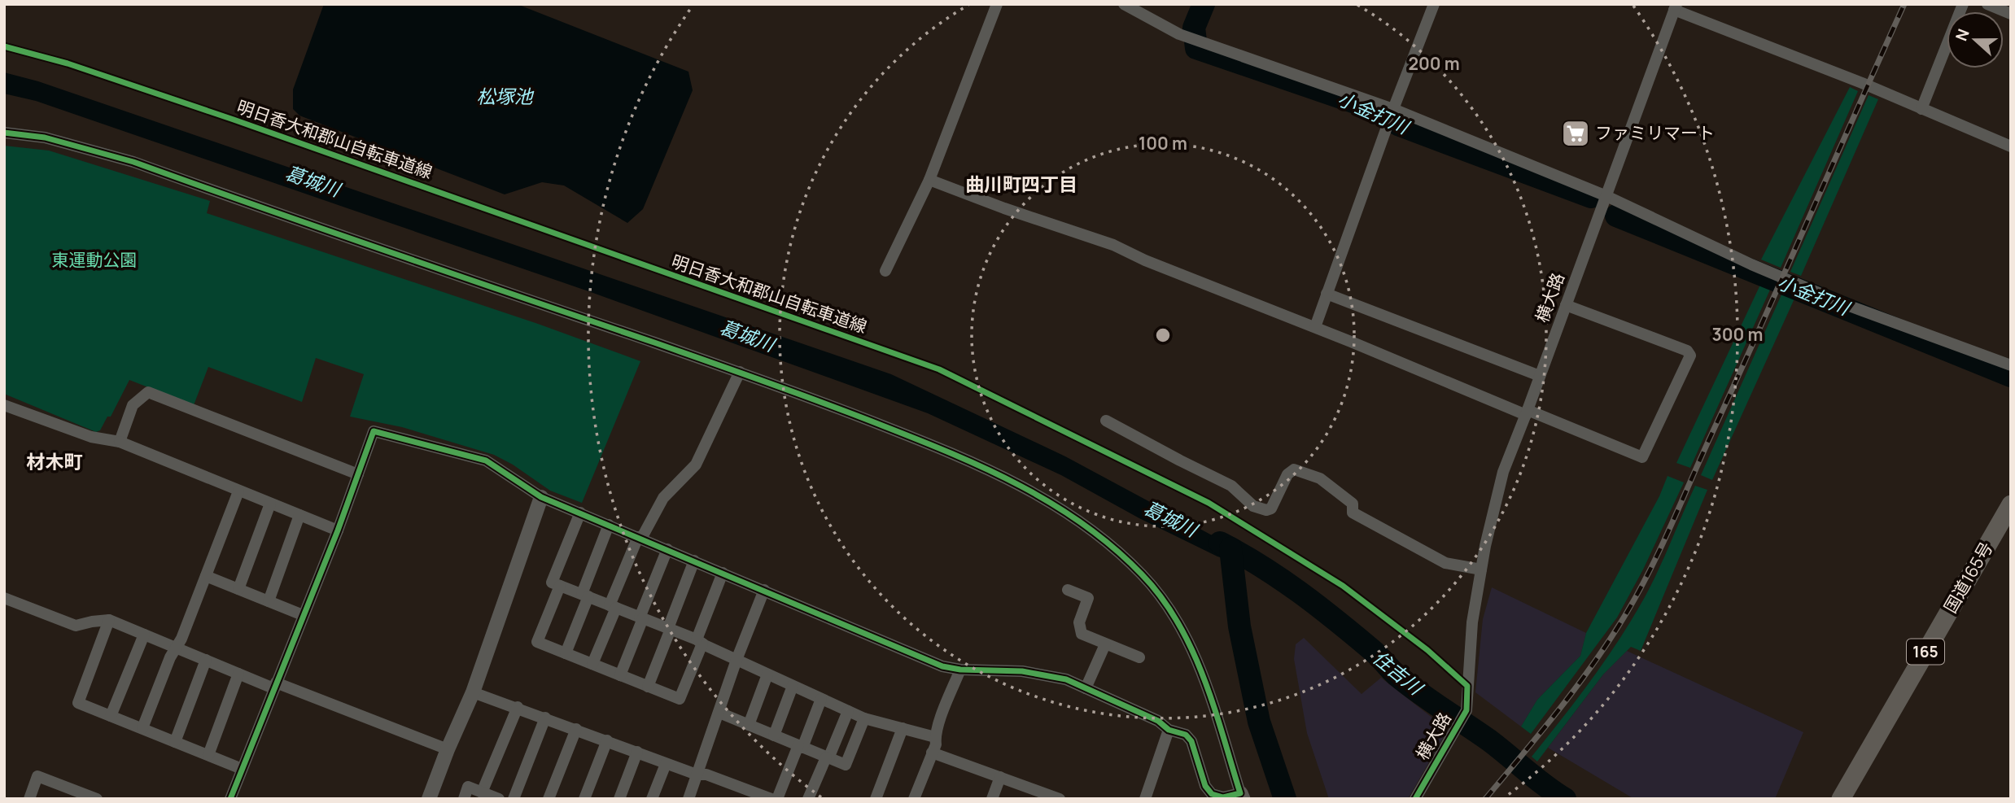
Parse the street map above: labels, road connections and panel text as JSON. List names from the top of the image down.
{
  "streets": {
    "highway": ["国道165号", "165"],
    "street": ["横大路"],
    "cycle path": ["明日香大和郡山自転車道線"]
  },
  "districts": ["曲川町四丁目", "材木町"],
  "water": [
    "松塚池",
    "小金打川",
    "葛城川",
    "住吉川"
  ],
  "parks": ["東運動公園"],
  "places": {
    "supermarket": ["ファミリマート"]
  },
  "north": "left",
  "rings": ["200 m", "100 m", "300 m"]
}
